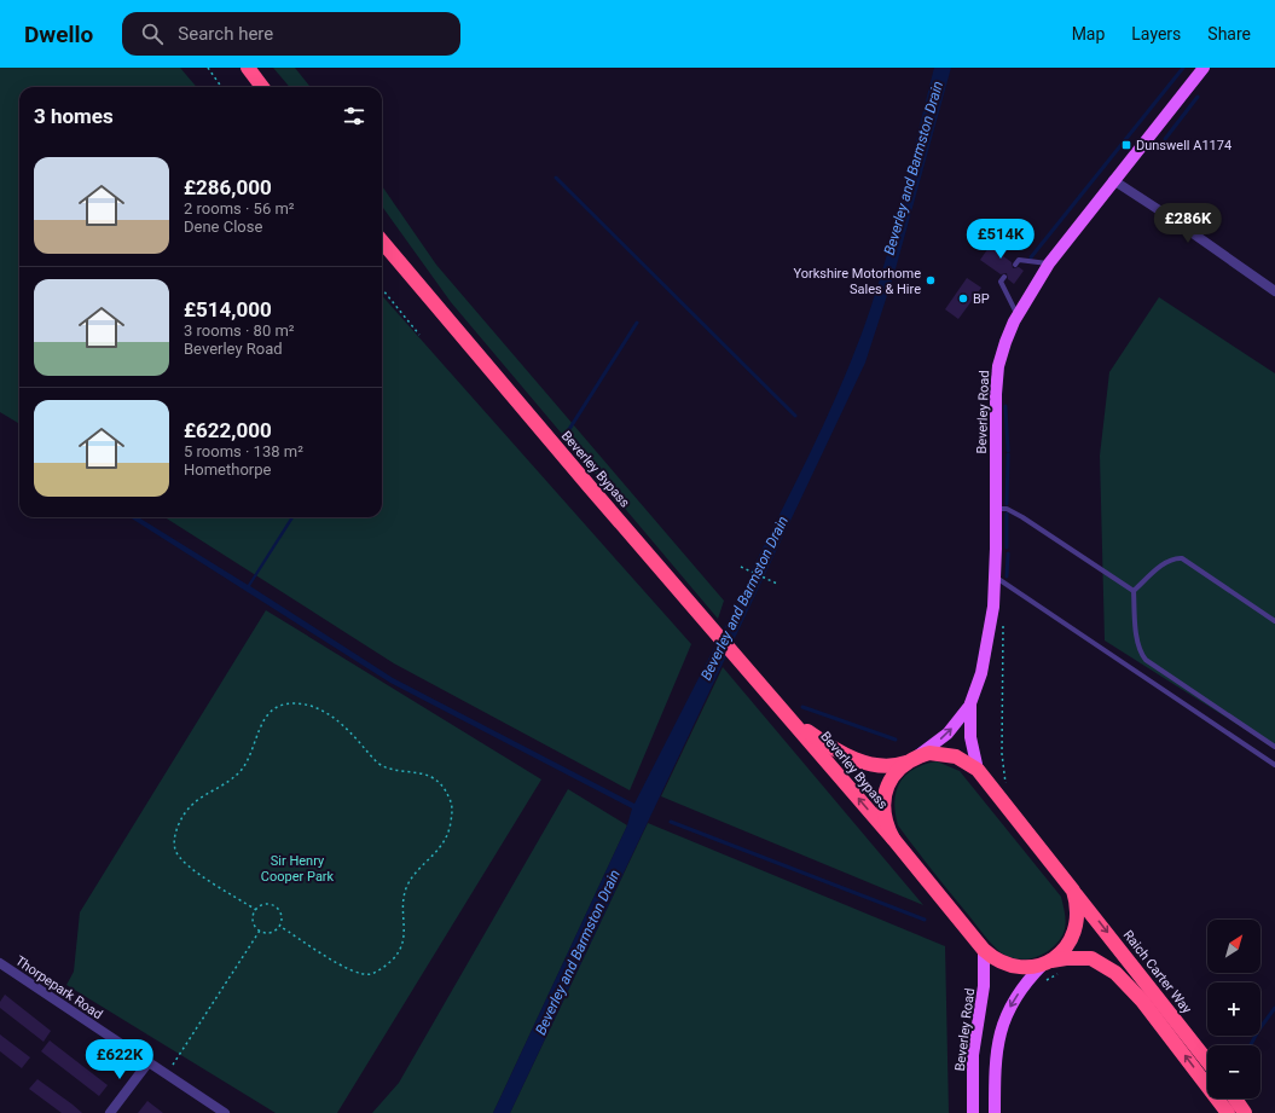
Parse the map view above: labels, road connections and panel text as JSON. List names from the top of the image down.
{
  "streets": {
    "highway": ["Beverley Bypass", "Raich Carter Way"],
    "main road": ["Beverley Road"],
    "street": ["Thorpepark Road"]
  },
  "crossings": [
    ["Beverley Road", "Beverley Bypass"],
    ["Beverley Road", "Raich Carter Way"],
    ["Beverley Bypass", "Raich Carter Way"]
  ],
  "one_way": ["Raich Carter Way"],
  "water": ["Beverley and Barmston Drain"],
  "parks": ["Sir Henry Cooper Park"],
  "places": {
    "transit": ["Dunswell A1174"],
    "other": ["Yorkshire Motorhome Sales & Hire", "BP"]
  },
  "north": "top right",
  "page": {
    "header": "Dwello",
    "search": "Search here",
    "nav": ["Map", "Layers", "Share"],
    "heading": "3 homes",
    "list": [
      {
        "name": "£286,000",
        "note": "2 rooms · 56 m² · Dene Close"
      },
      {
        "name": "£514,000",
        "note": "3 rooms · 80 m² · Beverley Road"
      },
      {
        "name": "£622,000",
        "note": "5 rooms · 138 m² · Homethorpe"
      }
    ],
    "price": ["£286K", "£514K", "£622K"],
    "map_buttons": ["+", "−"]
  }
}
